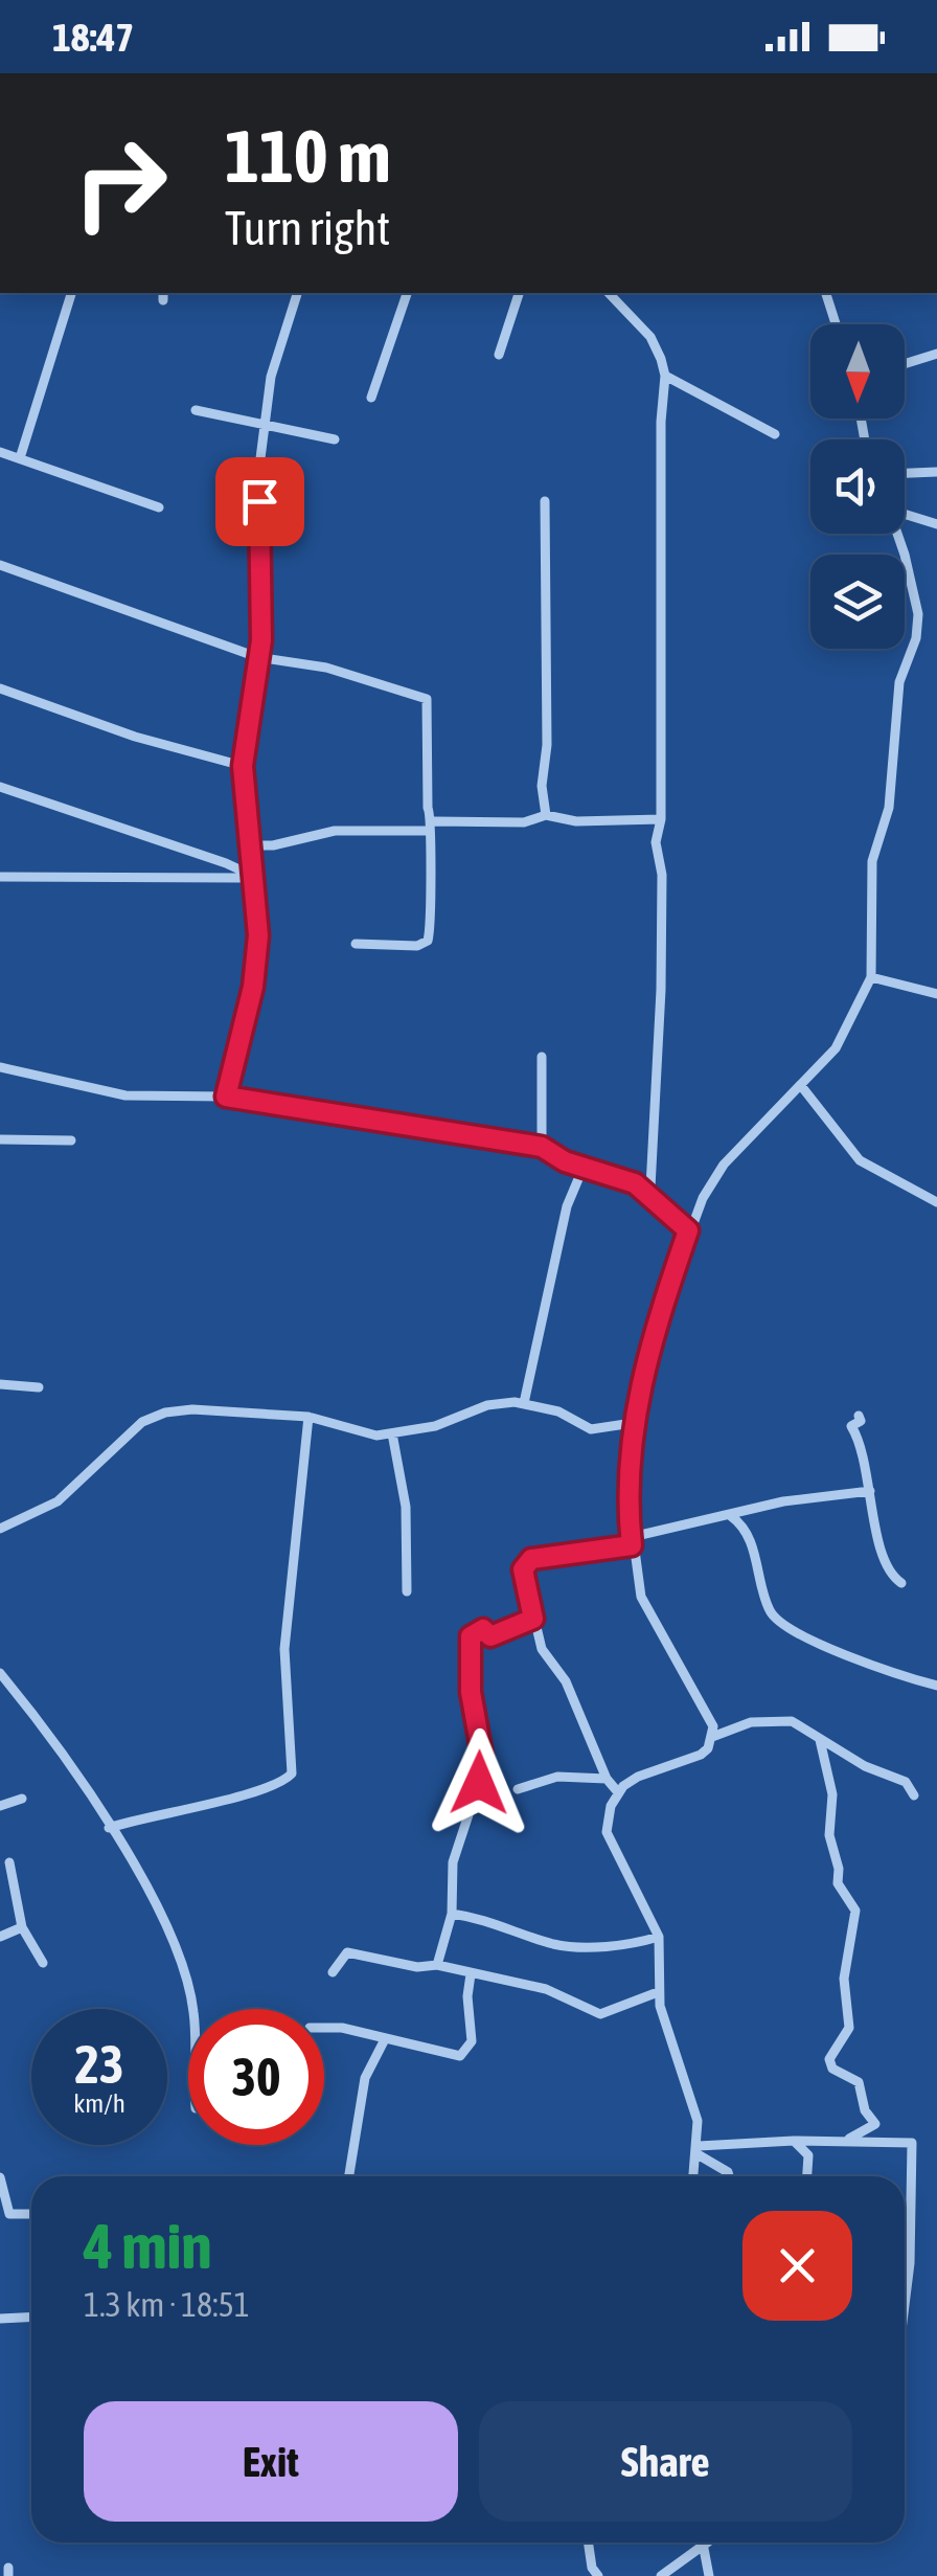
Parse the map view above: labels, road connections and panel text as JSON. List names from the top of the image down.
{
  "north": "bottom",
  "page": {
    "status": "18:47",
    "turn": ["110 m", "Turn right"],
    "speed": "23 km/h",
    "limit": "30",
    "heading": ["4 min", "1.3 km · 18:51"],
    "buttons": ["Exit", "Share"]
  }
}
